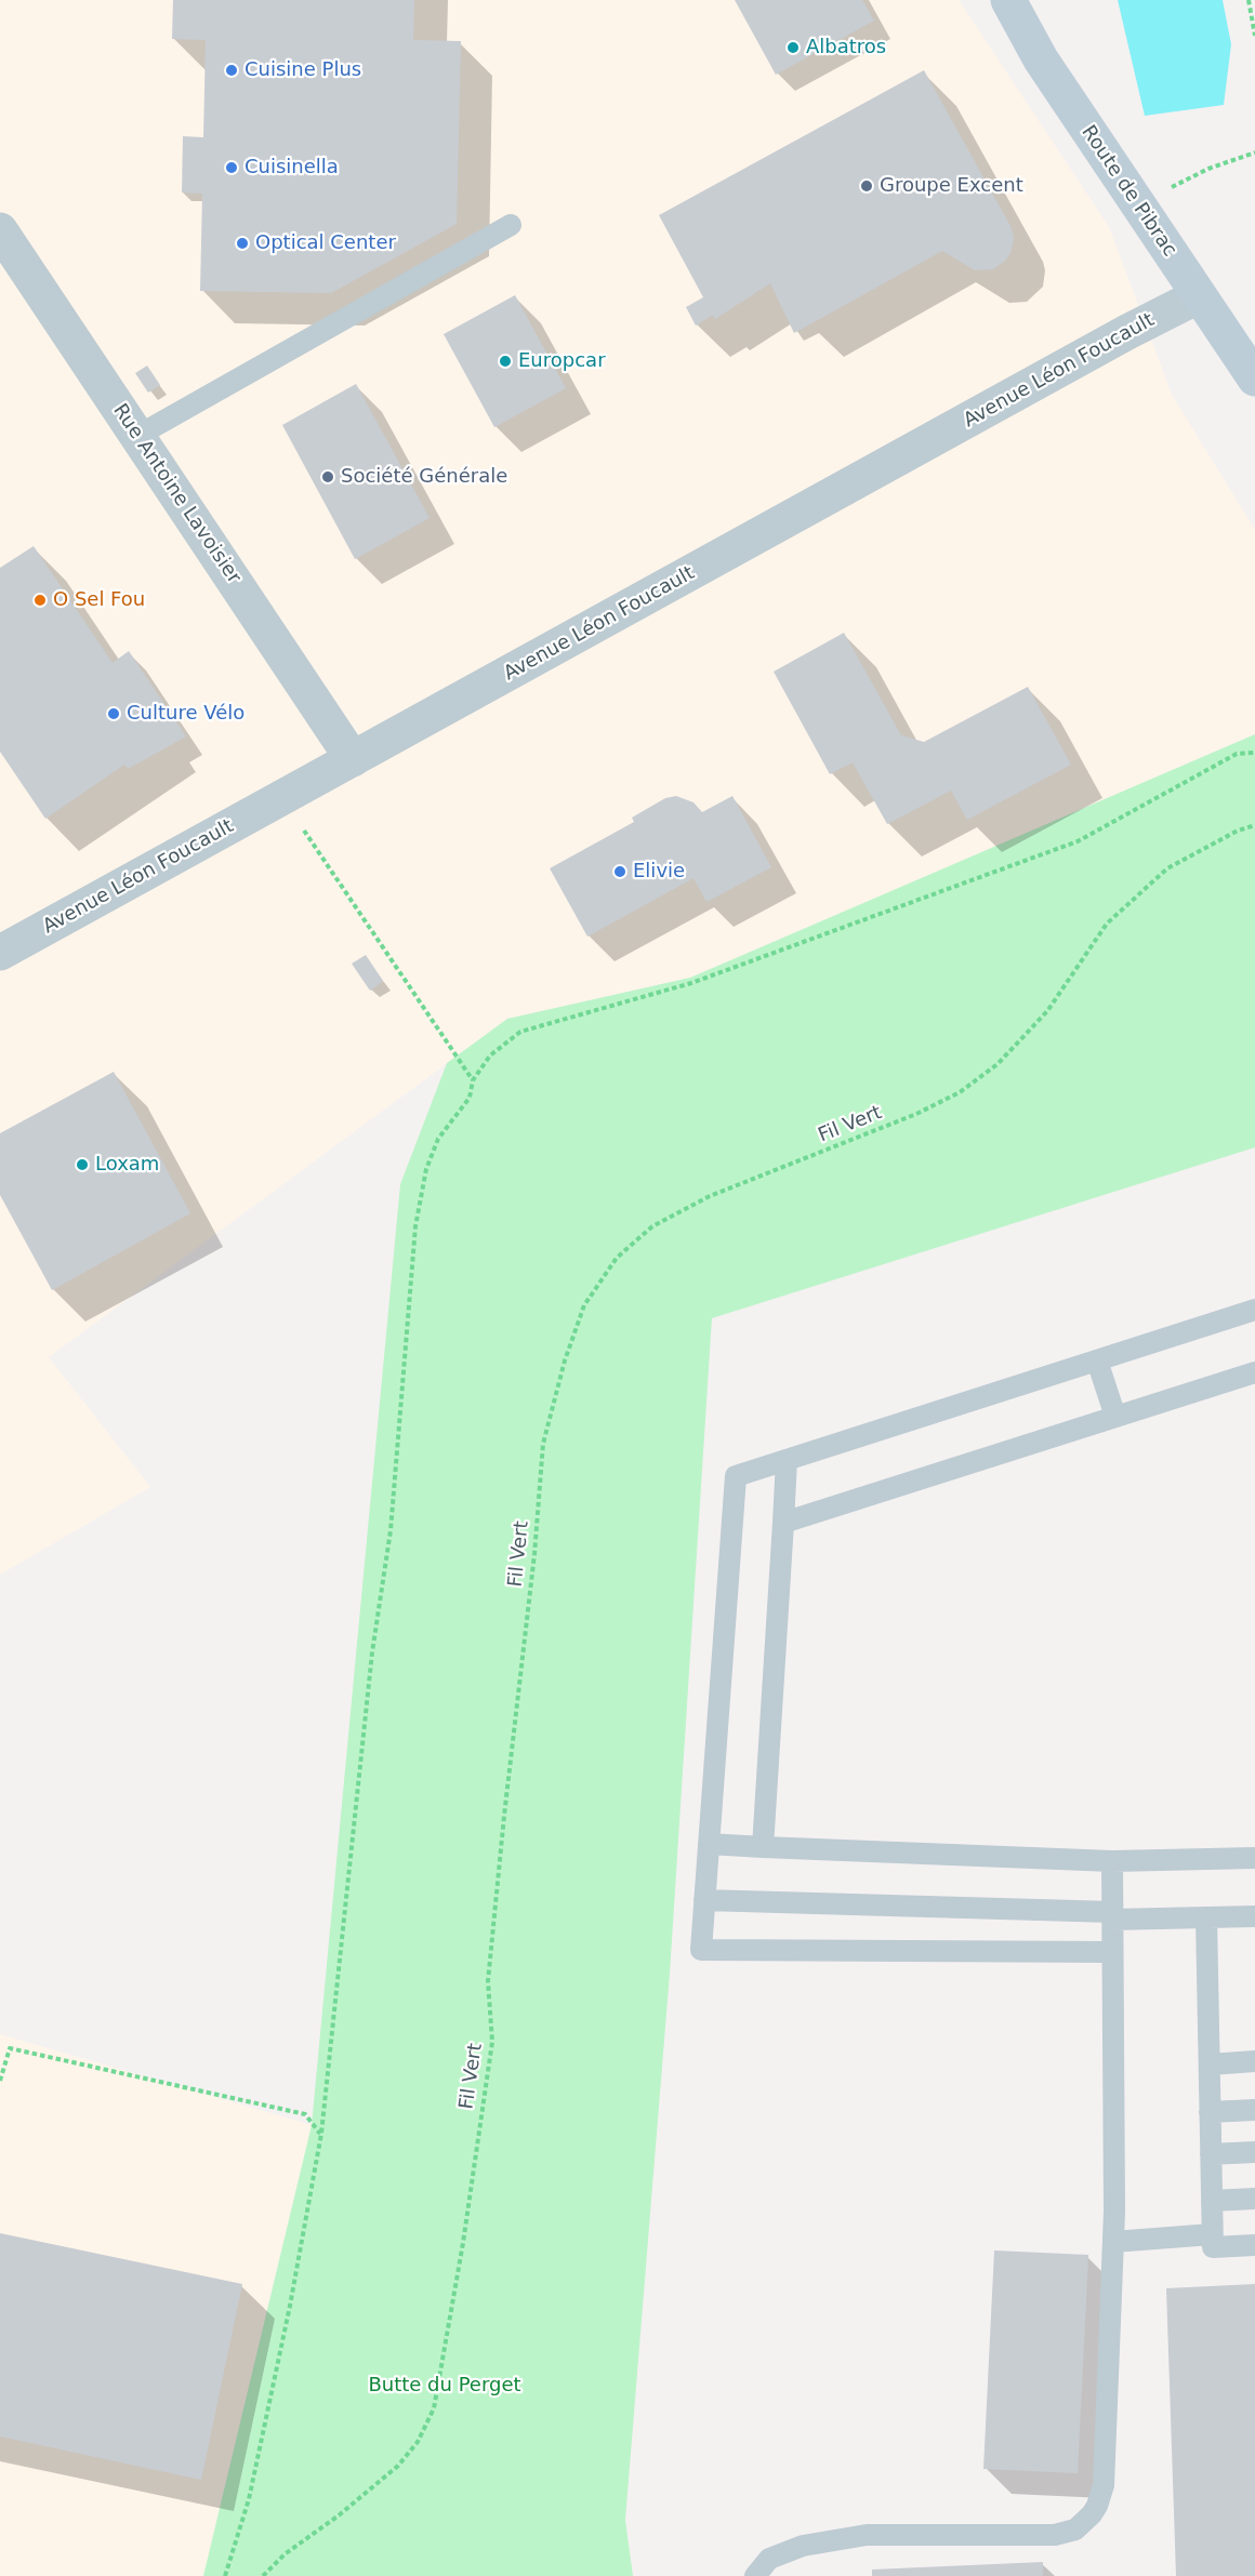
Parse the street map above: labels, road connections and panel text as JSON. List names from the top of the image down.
{
  "streets": {
    "street": ["Route de Pibrac", "Avenue Léon Foucault", "Rue Antoine Lavoisier"],
    "path": ["Fil Vert"]
  },
  "crossings": [
    ["Route de Pibrac", "Avenue Léon Foucault"],
    ["Avenue Léon Foucault", "Rue Antoine Lavoisier"]
  ],
  "parks": ["Butte du Perget"],
  "places": [
    "Albatros",
    "Cuisine Plus",
    "Cuisinella",
    "Groupe Excent",
    "Optical Center",
    "Europcar",
    "Société Générale",
    "O Sel Fou",
    "Culture Vélo",
    "Elivie",
    "Loxam"
  ]
}
